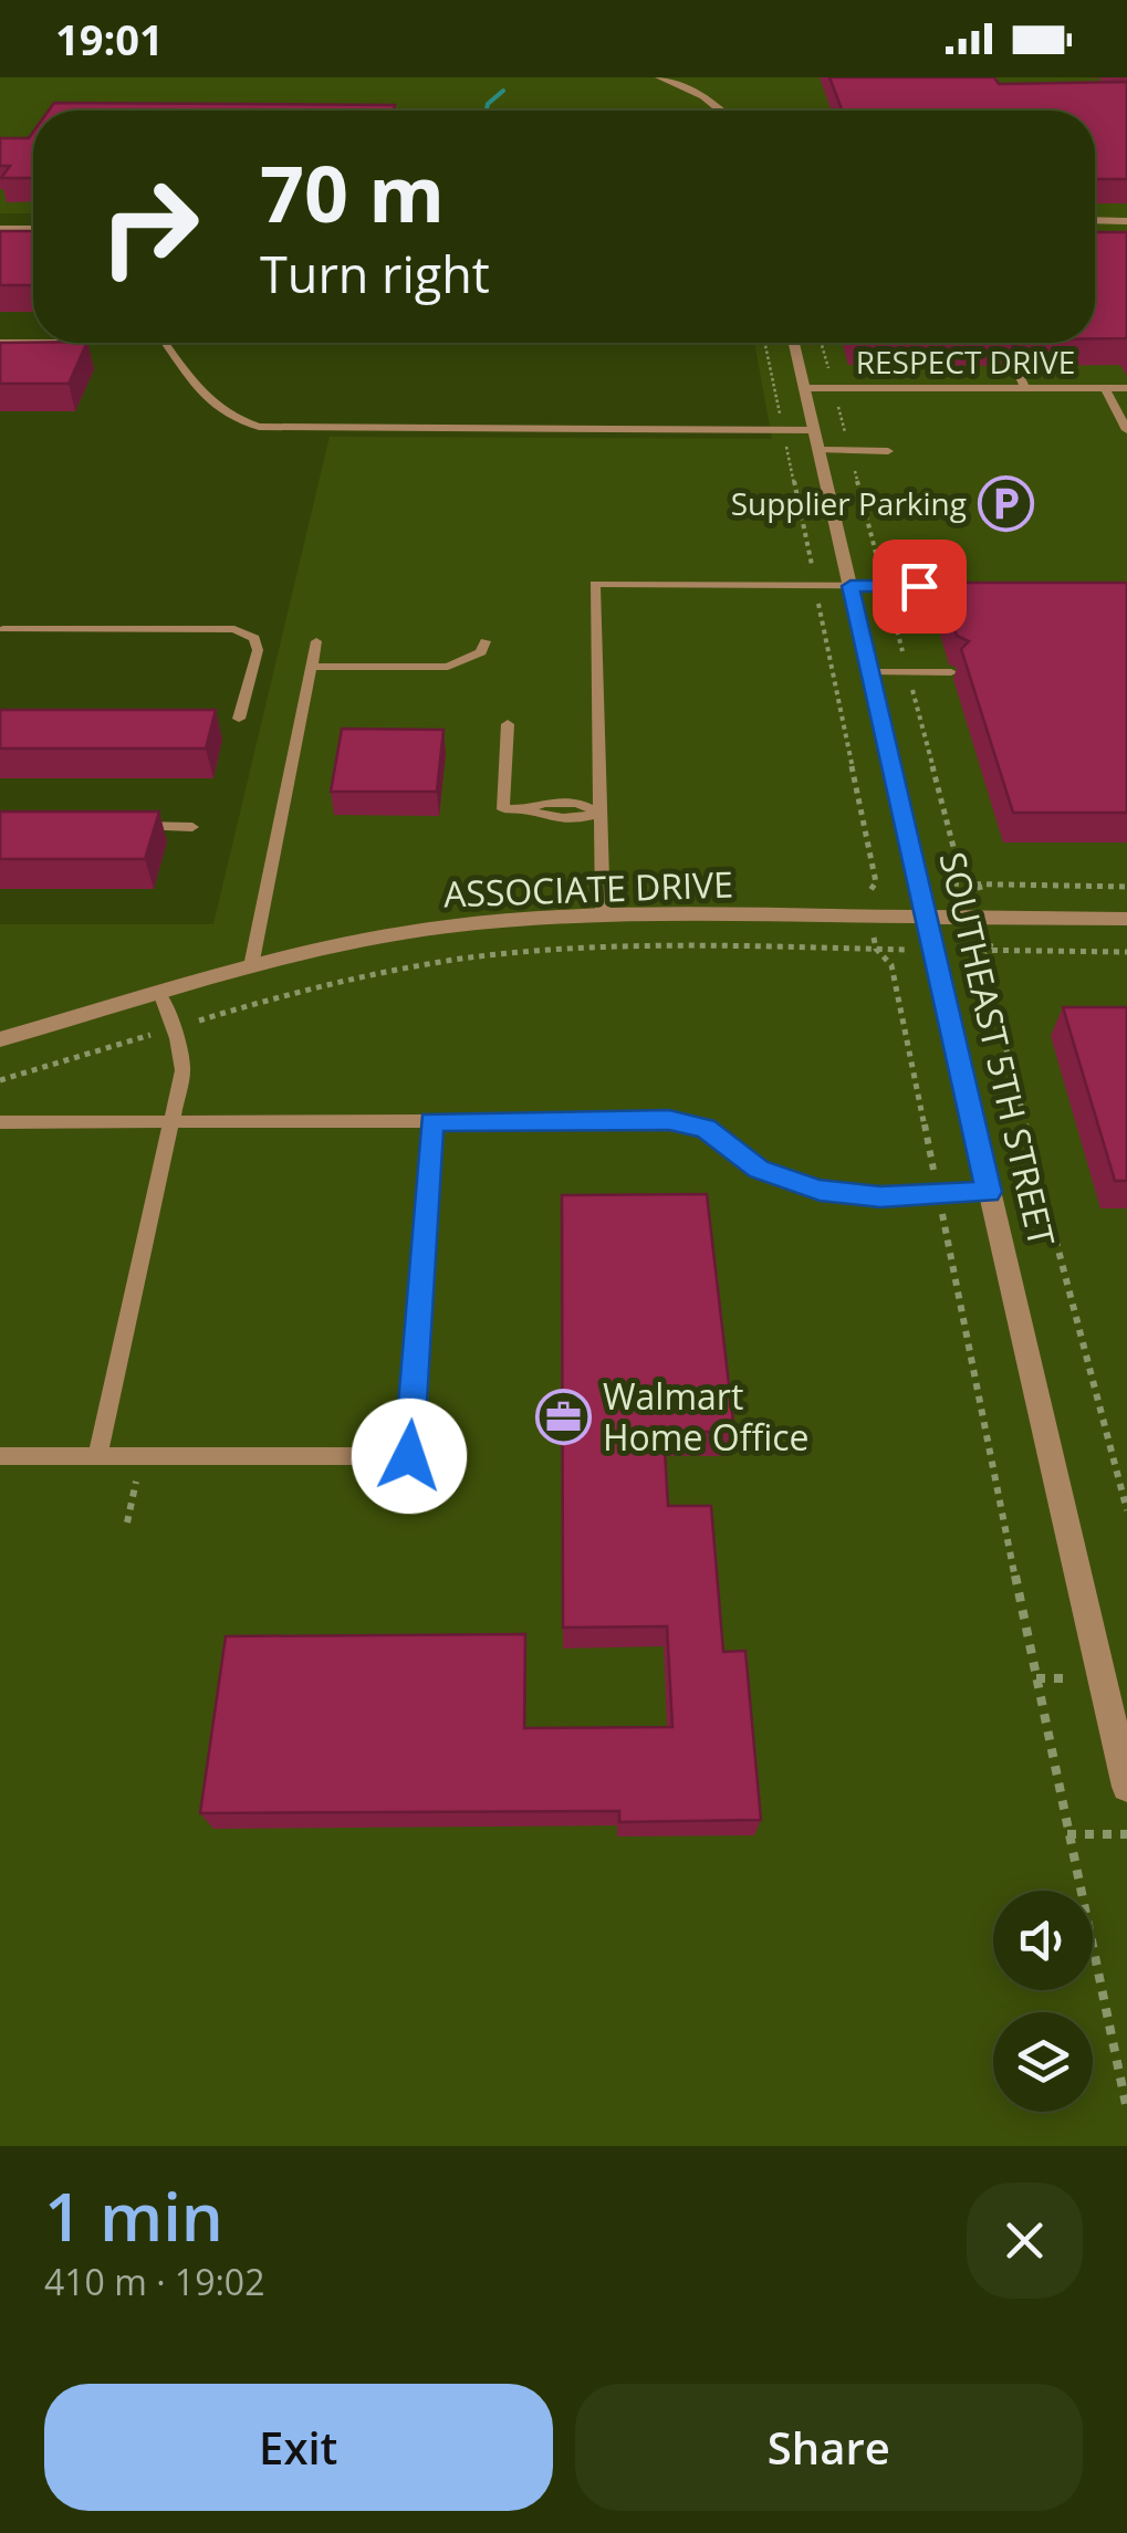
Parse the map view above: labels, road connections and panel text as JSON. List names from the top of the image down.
{
  "streets": {
    "street": ["ASSOCIATE DRIVE", "SOUTHEAST 5TH STREET"],
    "lane": ["RESPECT DRIVE"]
  },
  "crossings": [
    ["RESPECT DRIVE", "SOUTHEAST 5TH STREET"],
    ["ASSOCIATE DRIVE", "SOUTHEAST 5TH STREET"]
  ],
  "places": {
    "parking": ["Supplier Parking"],
    "office": ["Walmart Home Office"]
  },
  "page": {
    "status": "19:01",
    "turn": ["70 m", "Turn right"],
    "heading": ["1 min", "410 m · 19:02"],
    "buttons": ["Exit", "Share"]
  }
}
